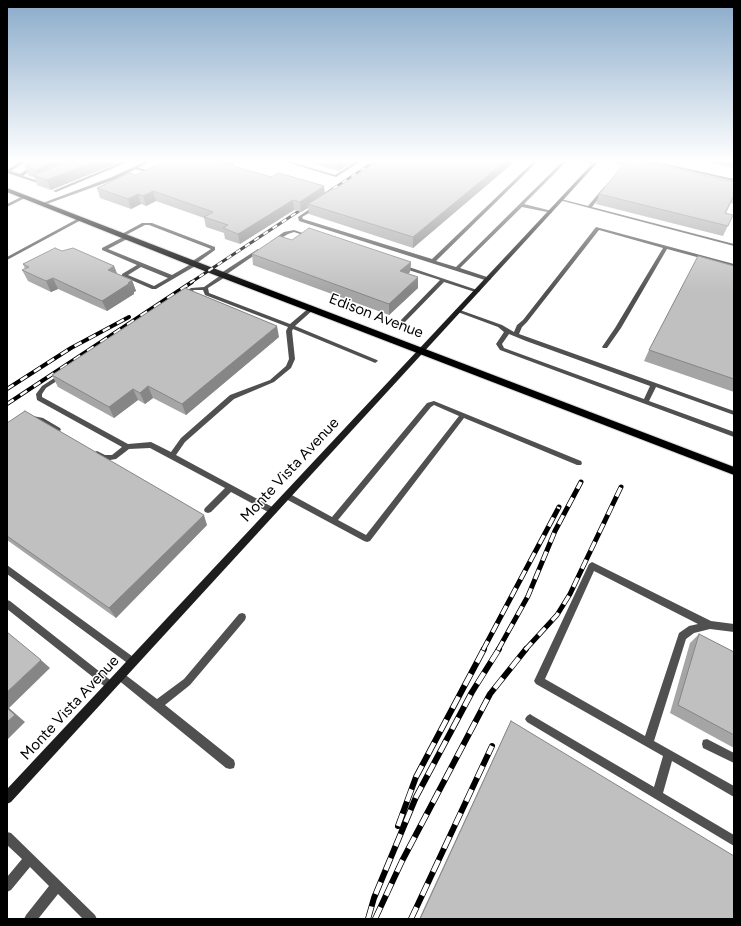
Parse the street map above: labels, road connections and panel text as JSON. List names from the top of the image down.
{
  "streets": {
    "main road": ["Edison Avenue"],
    "street": ["Monte Vista Avenue"]
  },
  "crossings": [
    ["Edison Avenue", "Monte Vista Avenue"]
  ]
}
